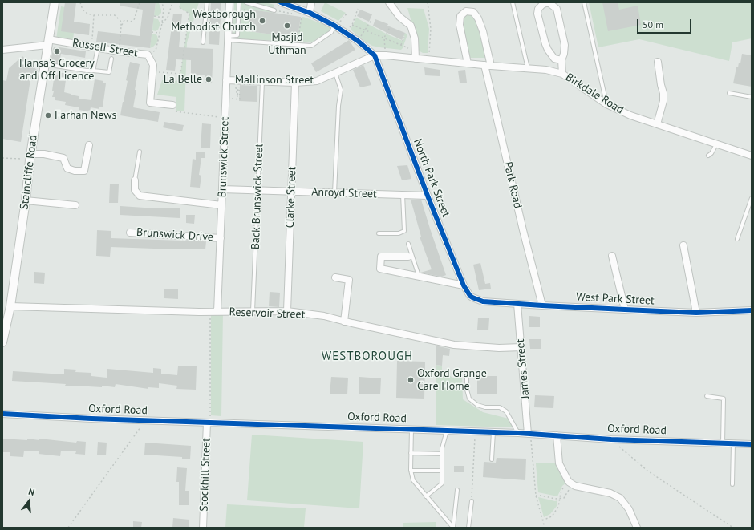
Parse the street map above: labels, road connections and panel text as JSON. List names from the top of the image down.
{
  "streets": {
    "street": [
      "Russell Street",
      "Mallinson Street",
      "Birkdale Road",
      "Brunswick Street",
      "Staincliffe Road",
      "North Park Street",
      "Park Road",
      "Anroyd Street",
      "Clarke Street",
      "Brunswick Drive",
      "West Park Street",
      "Reservoir Street",
      "James Street",
      "Oxford Road",
      "Stockhill Street"
    ],
    "lane": ["Back Brunswick Street"]
  },
  "crossings": [
    ["Russell Street", "Staincliffe Road"],
    ["Mallinson Street", "Birkdale Road"],
    ["Mallinson Street", "Brunswick Street"],
    ["Mallinson Street", "North Park Street"],
    ["Mallinson Street", "Back Brunswick Street"],
    ["Mallinson Street", "Clarke Street"],
    ["Birkdale Road", "North Park Street"],
    ["Birkdale Road", "Park Road"],
    ["Brunswick Street", "Anroyd Street"],
    ["Brunswick Street", "Brunswick Drive"],
    ["Brunswick Street", "Reservoir Street"],
    ["Staincliffe Road", "Reservoir Street"],
    ["North Park Street", "Anroyd Street"],
    ["North Park Street", "West Park Street"],
    ["Park Road", "West Park Street"],
    ["Anroyd Street", "Back Brunswick Street"],
    ["Anroyd Street", "Clarke Street"],
    ["Back Brunswick Street", "Reservoir Street"],
    ["Clarke Street", "Reservoir Street"],
    ["West Park Street", "James Street"],
    ["Reservoir Street", "James Street"],
    ["James Street", "Oxford Road"],
    ["Oxford Road", "Stockhill Street"]
  ],
  "districts": ["WESTBOROUGH"],
  "places": [
    "Westborough Methodist Church",
    "Masjid Uthman",
    "Hansa's Grocery and Off Licence",
    "La Belle",
    "Farhan News",
    "Oxford Grange Care Home"
  ],
  "scale_bar": "50 m",
  "north": "top"
}
